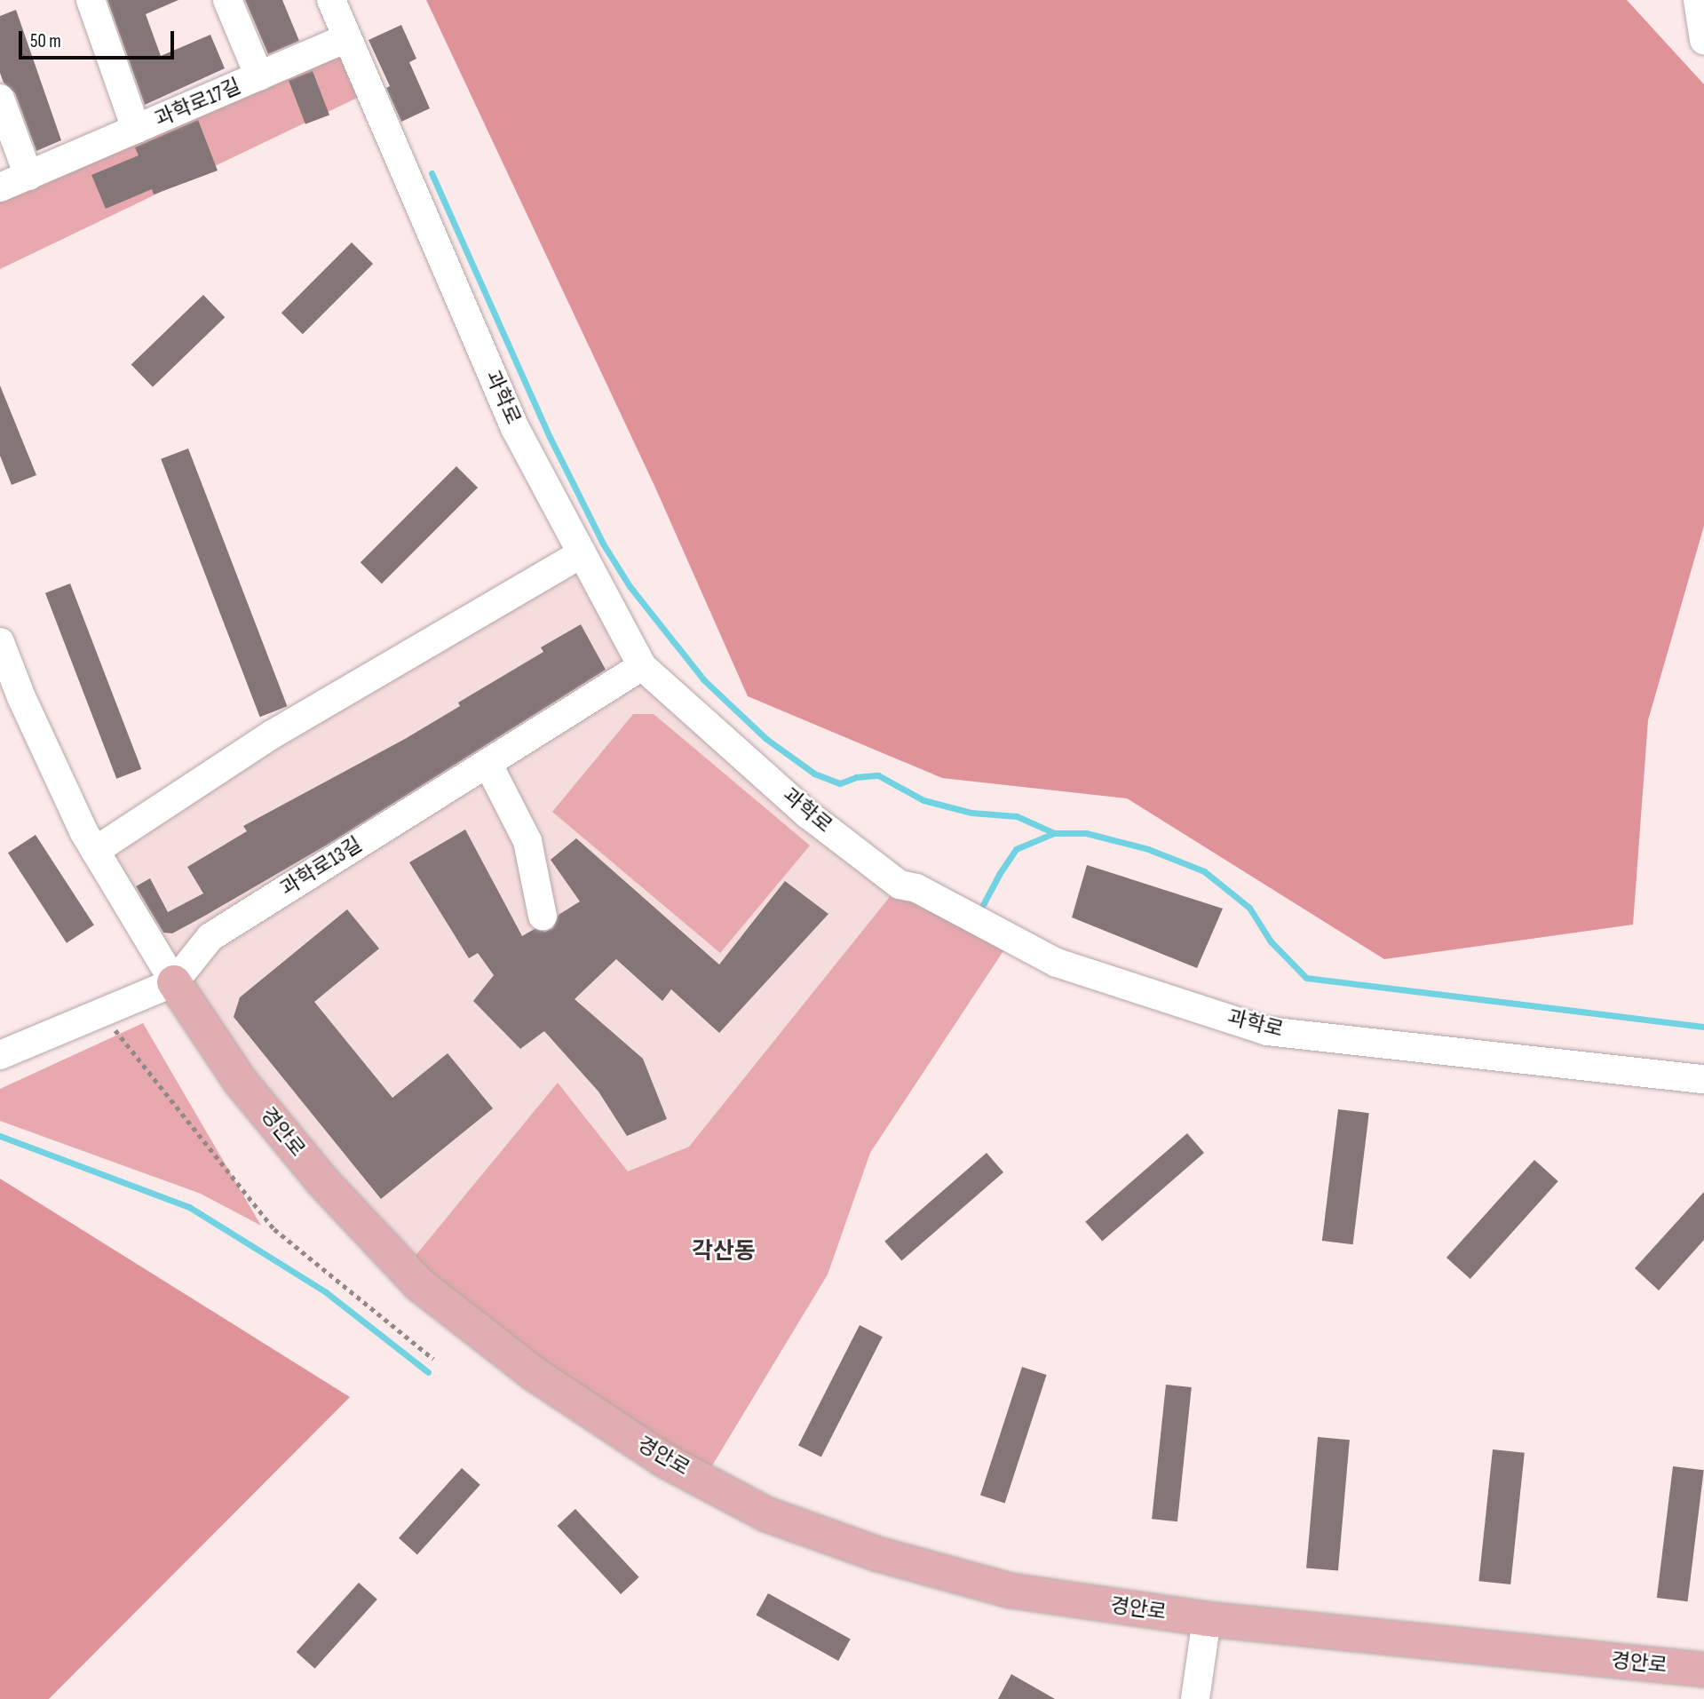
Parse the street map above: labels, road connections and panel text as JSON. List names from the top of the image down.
{
  "streets": {
    "main road": ["경안로"],
    "street": ["과학로17길", "과학로", "과학로13길"]
  },
  "crossings": [
    ["과학로17길", "과학로"],
    ["과학로", "과학로13길"],
    ["과학로13길", "경안로"]
  ],
  "districts": ["각산동"],
  "scale_bar": "50 m"
}
